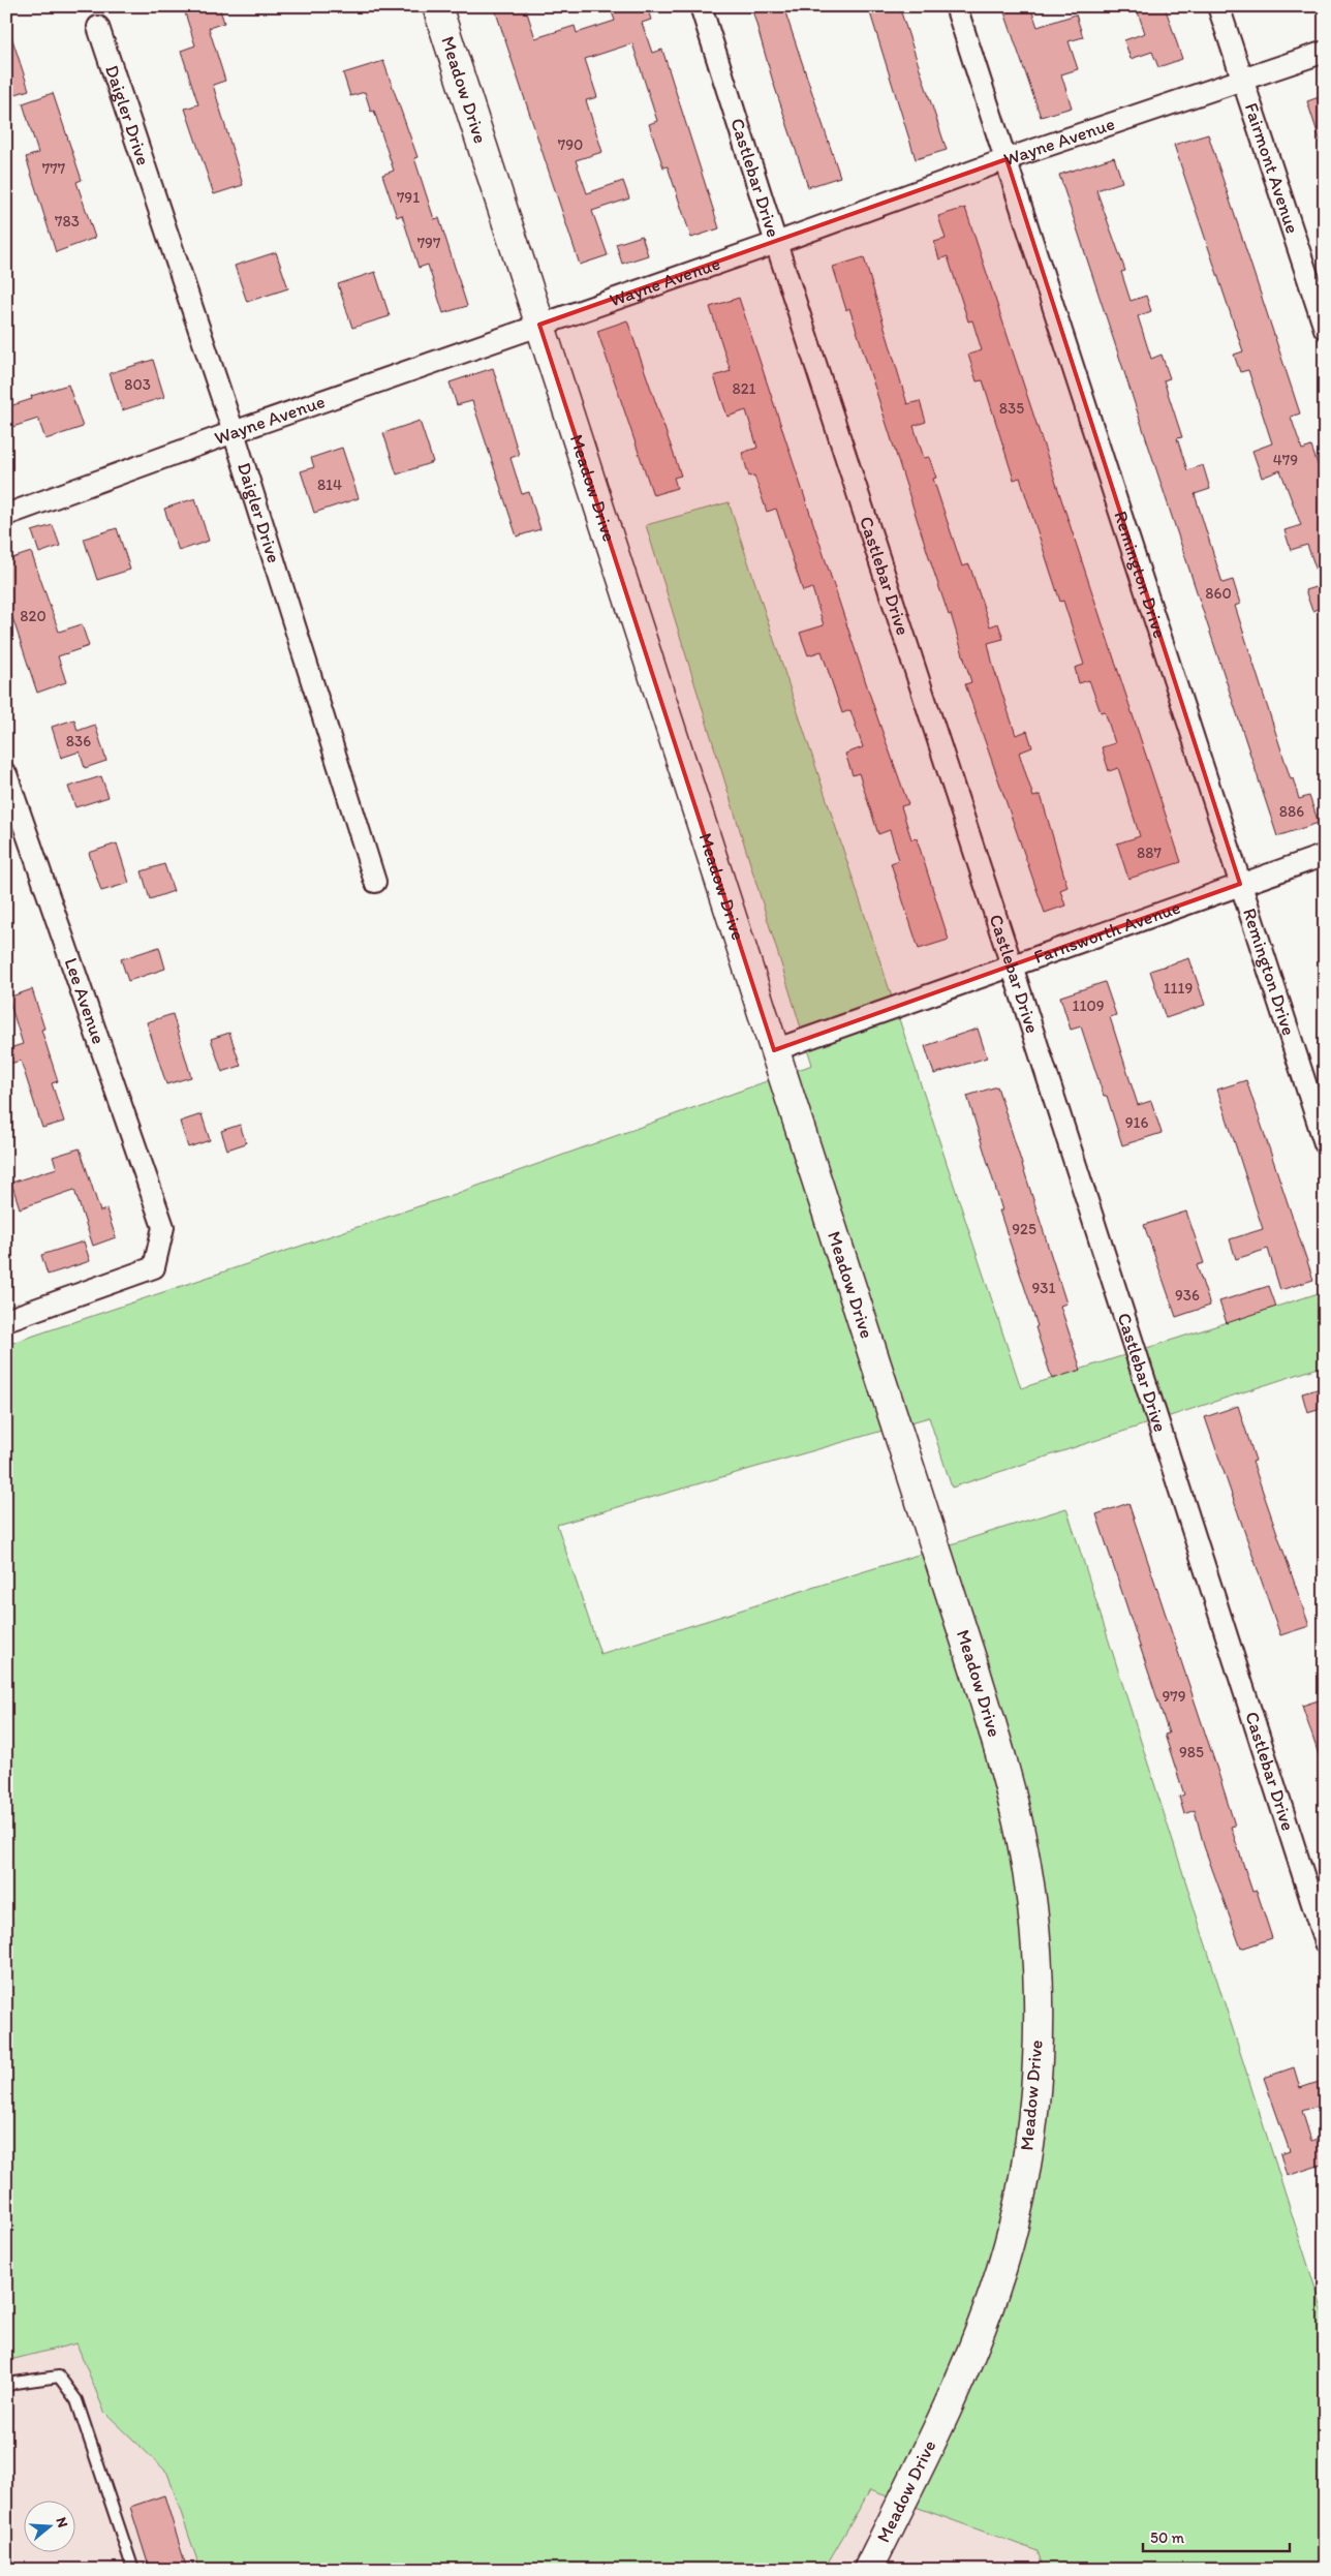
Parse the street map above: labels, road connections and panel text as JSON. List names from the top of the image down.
{
  "streets": {
    "street": [
      "Meadow Drive",
      "Daigler Drive",
      "Wayne Avenue",
      "Fairmont Avenue",
      "Castlebar Drive",
      "Remington Drive",
      "Farnsworth Avenue",
      "Lee Avenue"
    ]
  },
  "crossings": [
    ["Meadow Drive", "Wayne Avenue"],
    ["Meadow Drive", "Farnsworth Avenue"],
    ["Daigler Drive", "Wayne Avenue"],
    ["Wayne Avenue", "Fairmont Avenue"],
    ["Wayne Avenue", "Castlebar Drive"],
    ["Wayne Avenue", "Remington Drive"],
    ["Castlebar Drive", "Farnsworth Avenue"],
    ["Remington Drive", "Farnsworth Avenue"]
  ],
  "house_numbers": [
    "790",
    "777",
    "791",
    "783",
    "797",
    "803",
    "821",
    "835",
    "479",
    "814",
    "860",
    "820",
    "836",
    "886",
    "887",
    "1119",
    "1109",
    "916",
    "925",
    "931",
    "936",
    "979",
    "985"
  ],
  "scale_bar": "50 m",
  "north": "right"
}
